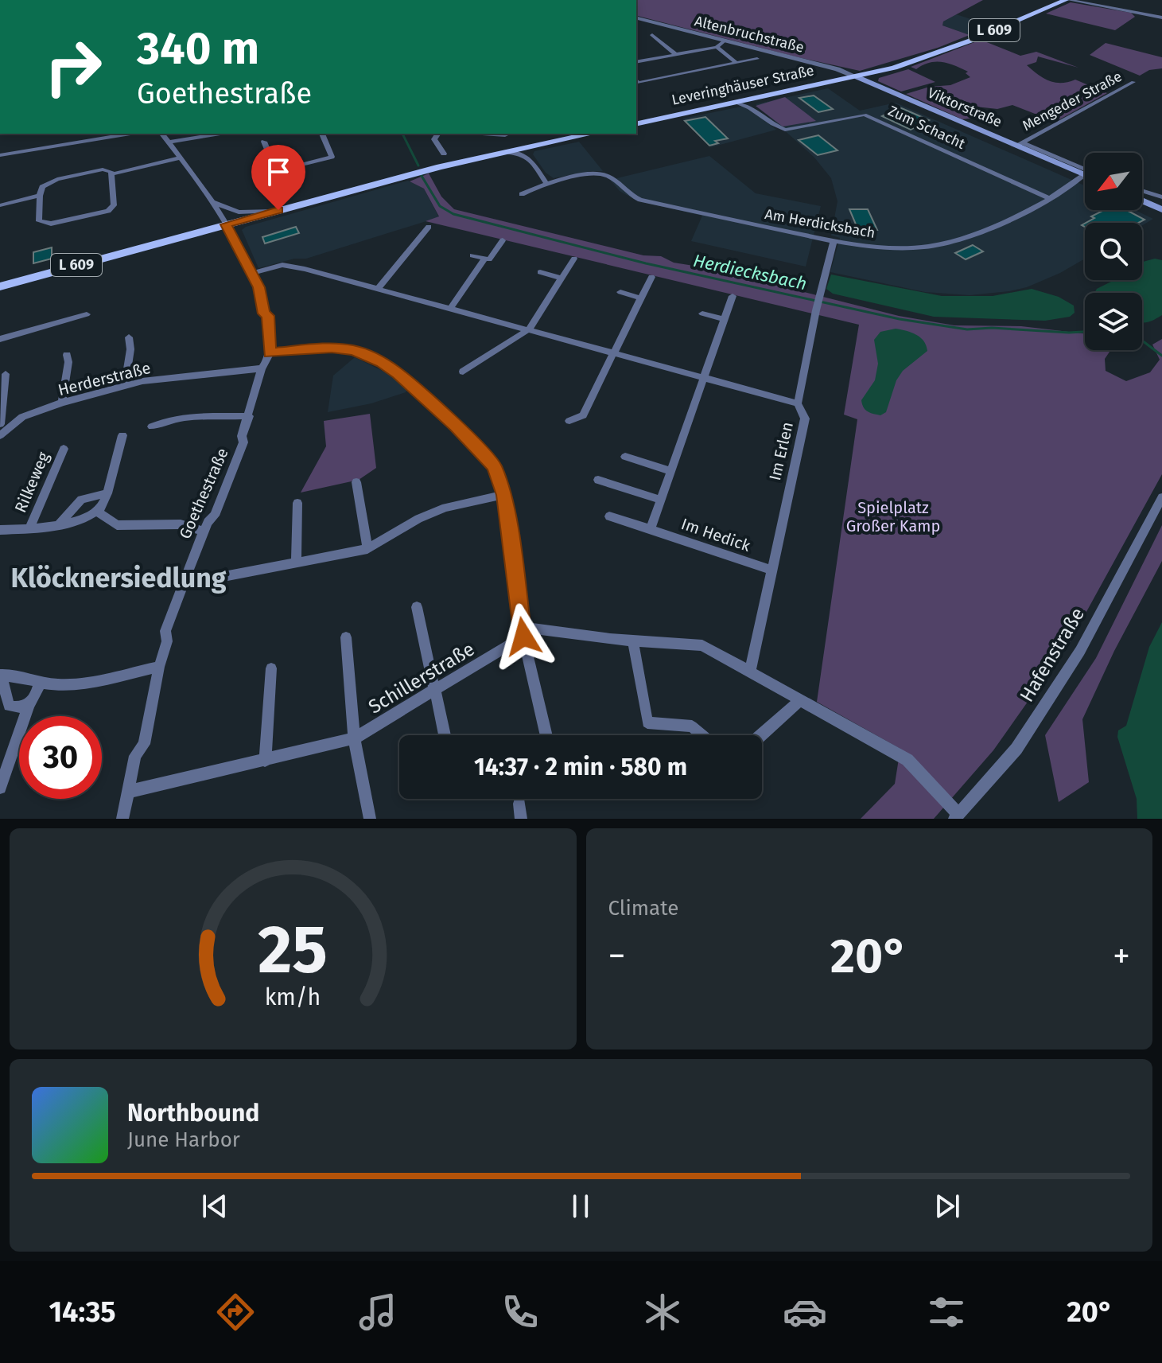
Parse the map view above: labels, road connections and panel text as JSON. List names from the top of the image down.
{
  "streets": {
    "main road": ["L 609", "Leveringhäuser Straße", "Viktorstraße"],
    "street": [
      "Altenbruchstraße",
      "Mengeder Straße",
      "Zum Schacht",
      "Am Herdicksbach",
      "Herderstraße",
      "Im Erlen",
      "Rilkeweg",
      "Goethestraße",
      "Im Hedick",
      "Hafenstraße",
      "Schillerstraße"
    ]
  },
  "crossings": [
    ["L 609", "Altenbruchstraße"],
    ["L 609", "Leveringhäuser Straße"],
    ["L 609", "Viktorstraße"],
    ["Altenbruchstraße", "Leveringhäuser Straße"],
    ["Altenbruchstraße", "Viktorstraße"],
    ["Leveringhäuser Straße", "Viktorstraße"],
    ["Leveringhäuser Straße", "Zum Schacht"],
    ["Mengeder Straße", "Viktorstraße"],
    ["Viktorstraße", "Am Herdicksbach"],
    ["Zum Schacht", "Am Herdicksbach"],
    ["Am Herdicksbach", "Im Erlen"],
    ["Herderstraße", "Goethestraße"],
    ["Im Erlen", "Im Hedick"],
    ["Goethestraße", "Schillerstraße"]
  ],
  "districts": ["Klöcknersiedlung"],
  "water": ["Herdiecksbach"],
  "parks": ["Spielplatz Großer Kamp"],
  "north": "bottom left",
  "page": {
    "turn": ["340 m", "Goethestraße"],
    "limit": "30",
    "trip": "14:37 · 2 min · 580 m",
    "tile": "Climate",
    "heat": ["−", "20°", "+"],
    "song": ["Northbound", "June Harbor"],
    "tabs": ["14:35", "20°"],
    "gauge": ["25", "km/h"]
  }
}
